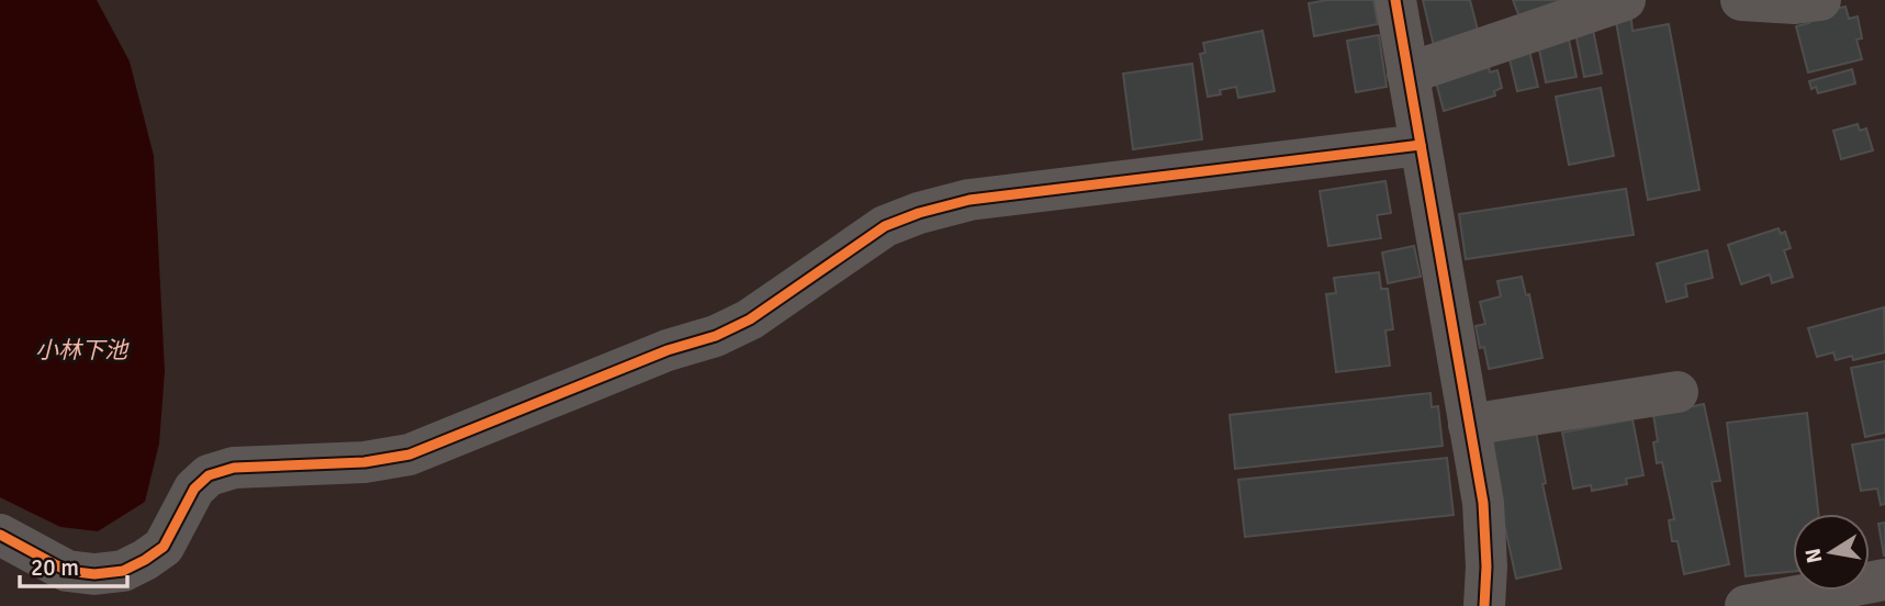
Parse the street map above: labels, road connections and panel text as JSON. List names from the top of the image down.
{
  "water": ["小林下池"],
  "scale_bar": "20 m",
  "north": "left"
}
